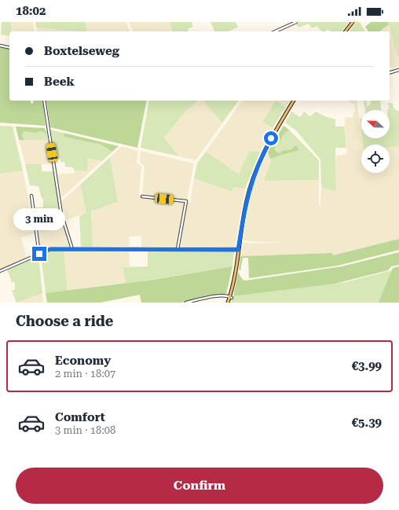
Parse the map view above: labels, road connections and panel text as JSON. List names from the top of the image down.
{
  "north": "left",
  "page": {
    "status": "18:02",
    "banner": ["Boxtelseweg", "Beek"],
    "bubble": "3 min",
    "heading": "Choose a ride",
    "list": [
      {
        "name": "Economy",
        "note": "2 min · 18:07",
        "value": "€3.99"
      },
      {
        "name": "Comfort",
        "note": "3 min · 18:08",
        "value": "€5.39"
      }
    ],
    "buttons": "Confirm"
  }
}
